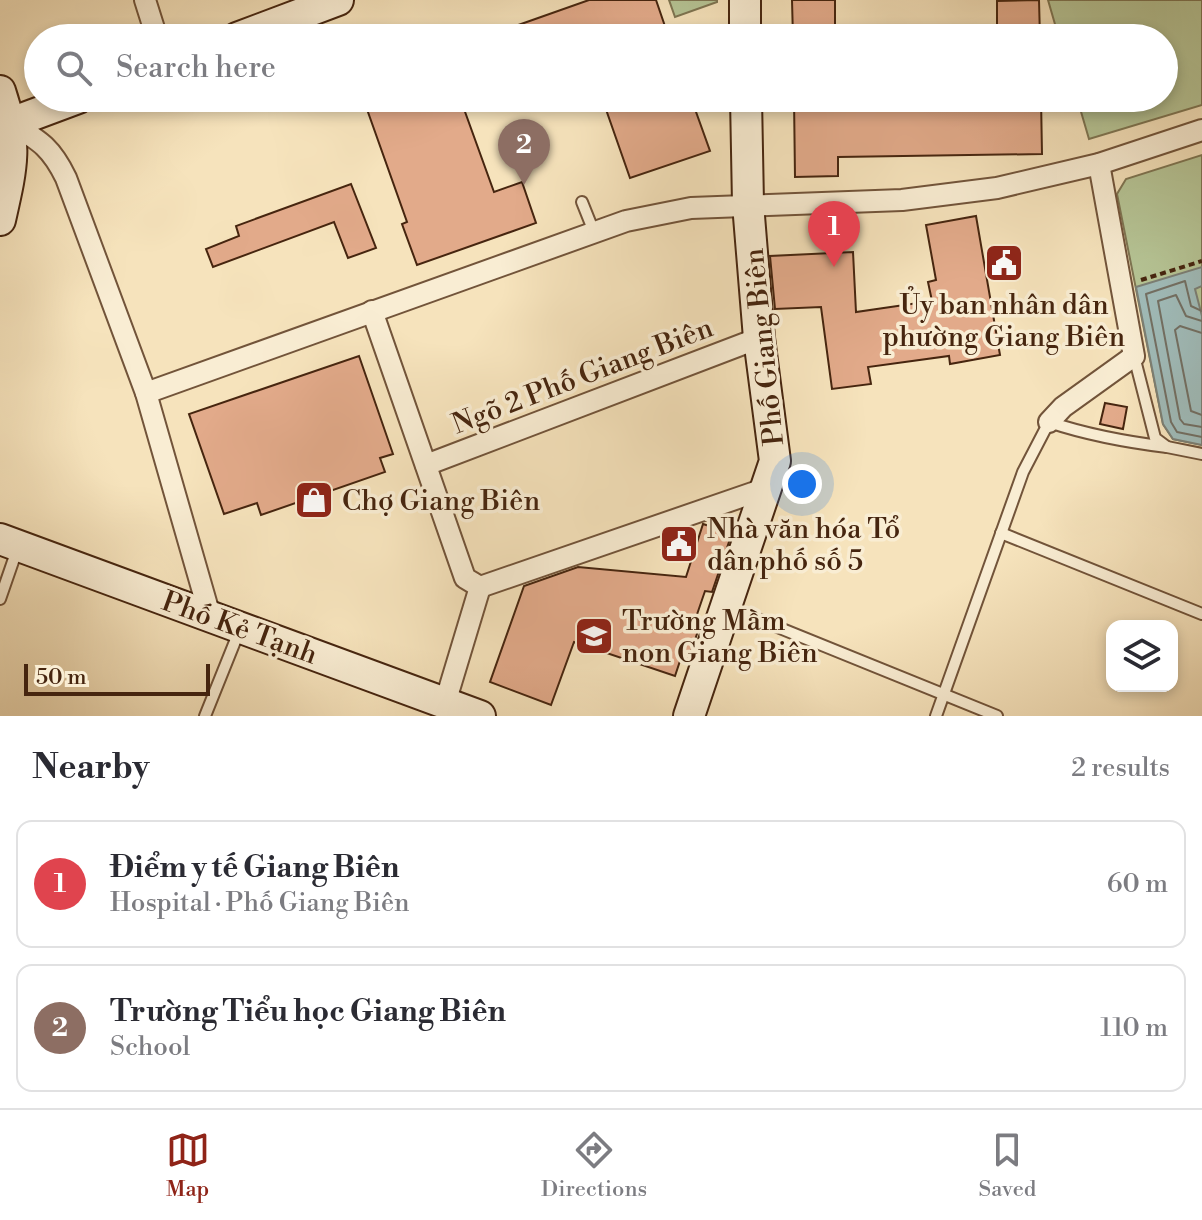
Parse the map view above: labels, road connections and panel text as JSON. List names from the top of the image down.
{
  "streets": {
    "street": ["Phố Giang Biên", "Ngõ 2 Phố Giang Biên", "Phố Kẻ Tạnh"]
  },
  "crossings": [
    ["Phố Giang Biên", "Ngõ 2 Phố Giang Biên"]
  ],
  "places": {
    "public building": ["Ủy ban nhân dân phường Giang Biên", "Nhà văn hóa Tổ dân phố số 5"],
    "shop": ["Chợ Giang Biên"],
    "school or university": ["Trường Mầm non Giang Biên"]
  },
  "scale_bar": "50 m",
  "page": {
    "search": "Search here",
    "pins": ["2", "1"],
    "scale": "50 m",
    "heading": ["Nearby", "2 results"],
    "list": [
      {
        "mark": "1",
        "name": "Điểm y tế Giang Biên",
        "note": "Hospital · Phố Giang Biên",
        "value": "60 m"
      },
      {
        "mark": "2",
        "name": "Trường Tiểu học Giang Biên",
        "note": "School",
        "value": "110 m"
      }
    ],
    "nav": ["Map", "Directions", "Saved"]
  }
}
